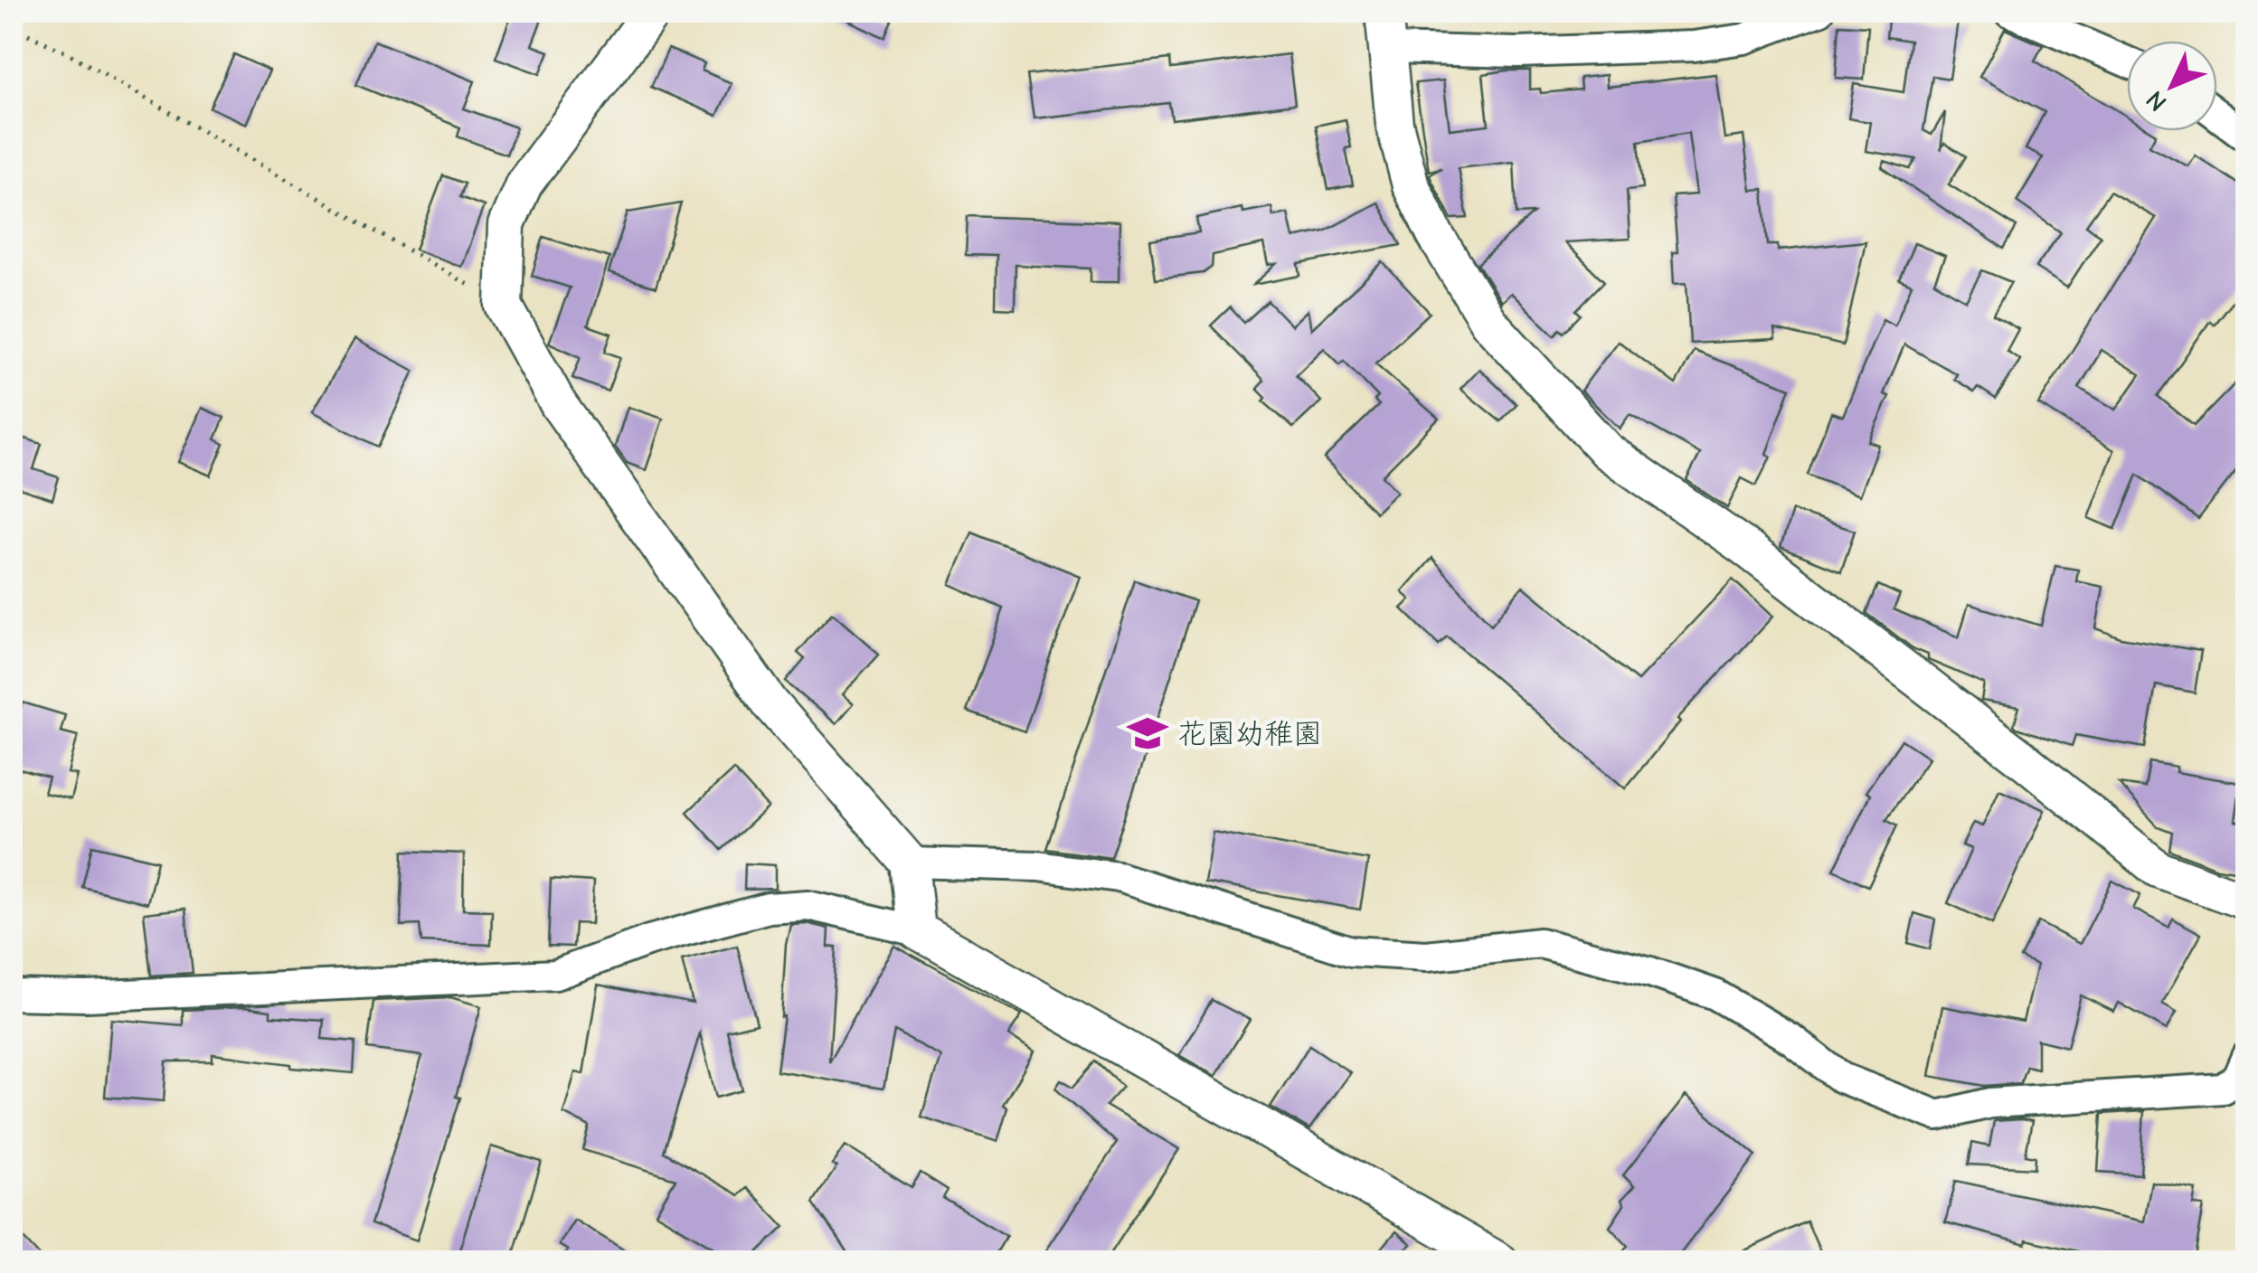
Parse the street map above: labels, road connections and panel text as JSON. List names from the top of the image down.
{
  "places": {
    "school or university": ["花園幼稚園"]
  },
  "north": "bottom left"
}
